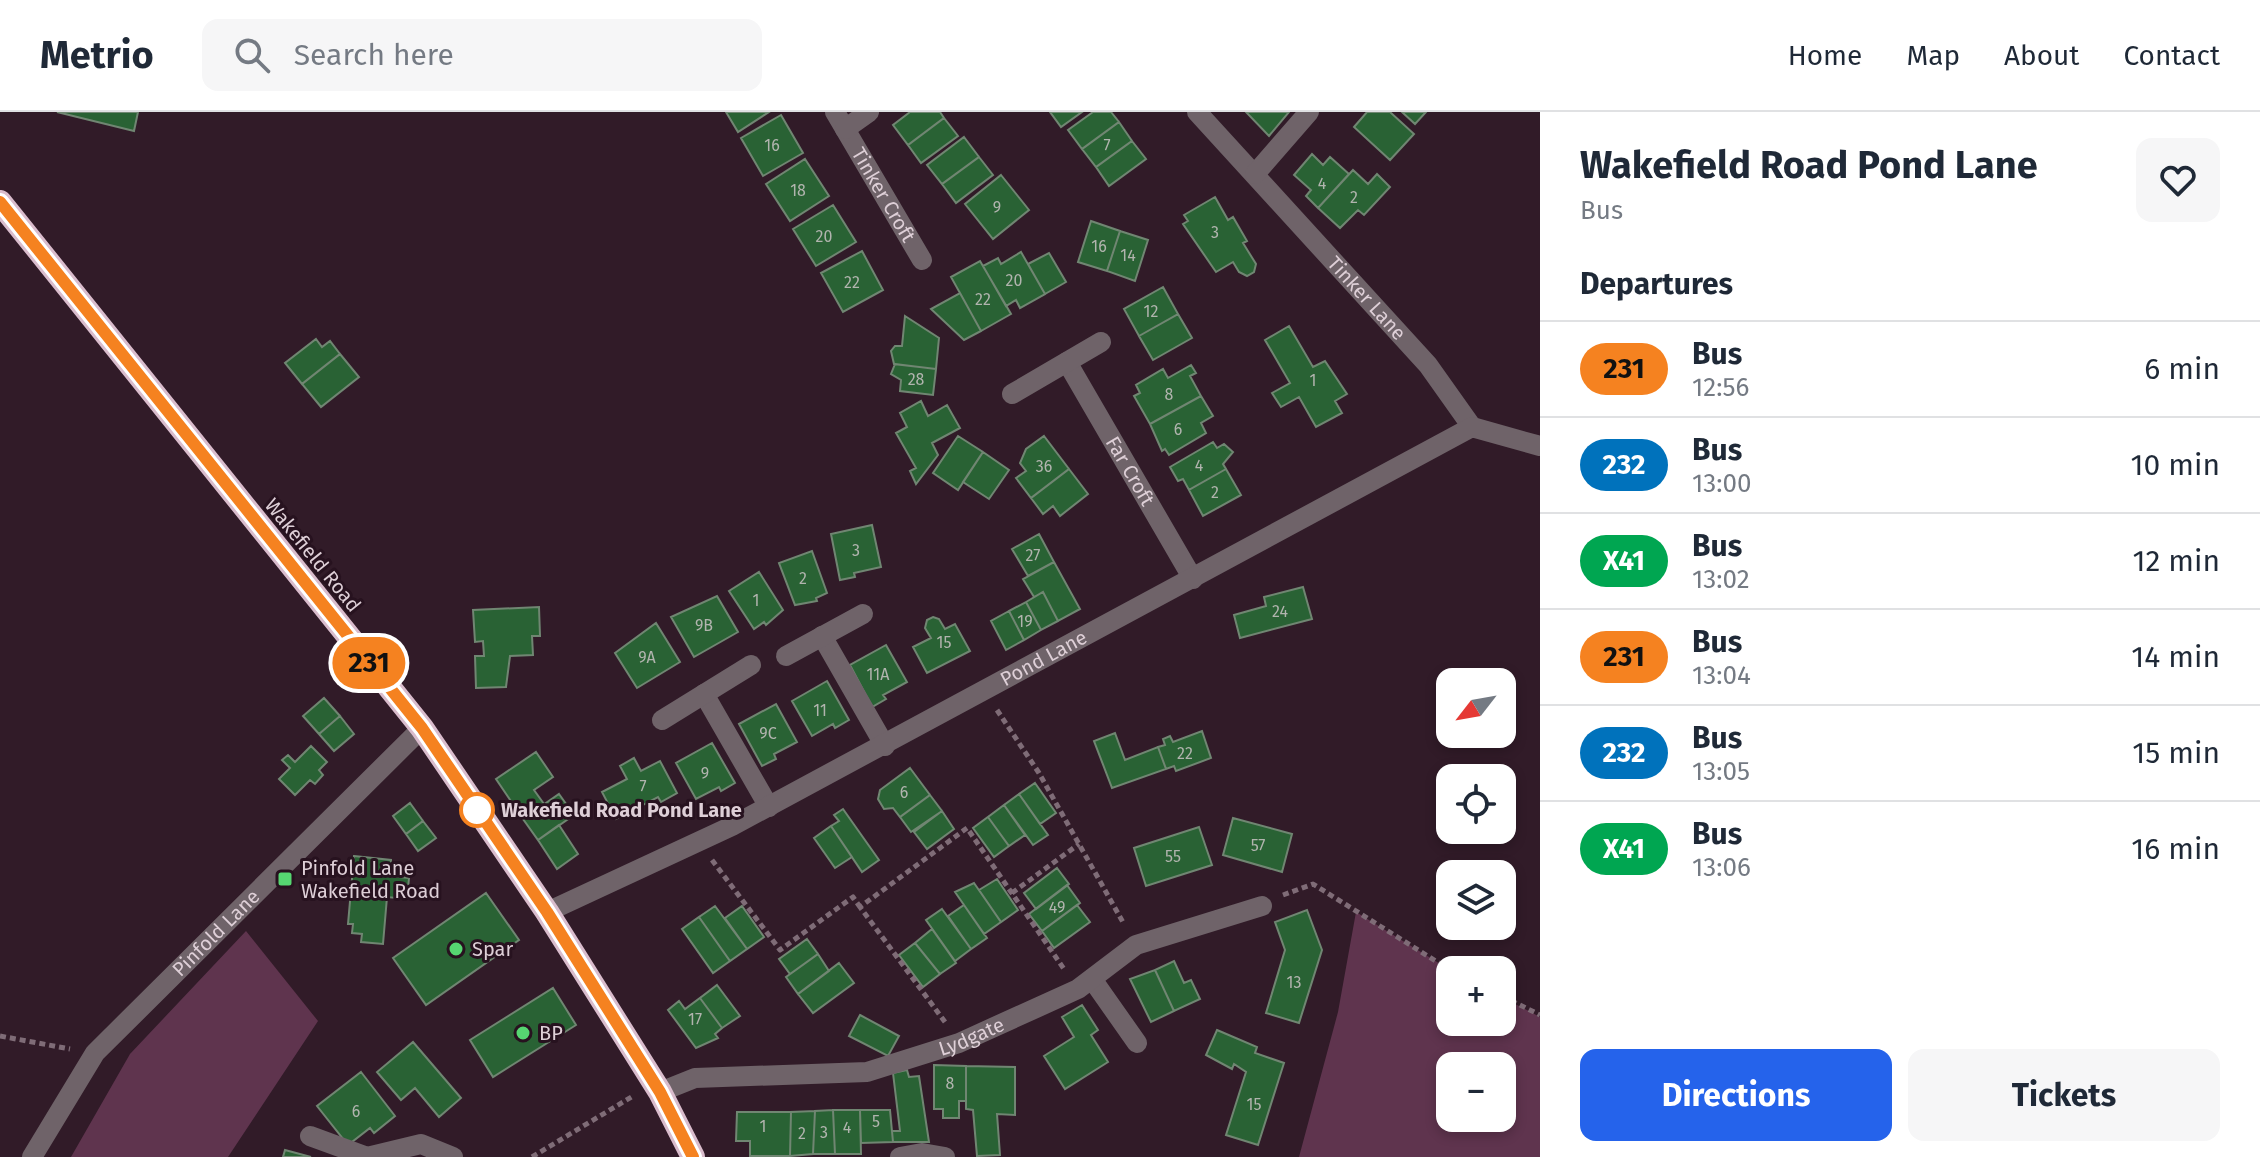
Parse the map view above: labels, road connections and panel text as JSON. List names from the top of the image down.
{
  "streets": {
    "highway": ["Wakefield Road"],
    "street": [
      "Tinker Croft",
      "Tinker Lane",
      "Far Croft",
      "Pond Lane",
      "Pinfold Lane",
      "Lydgate"
    ]
  },
  "crossings": [
    ["Tinker Lane", "Pond Lane"],
    ["Far Croft", "Pond Lane"],
    ["Wakefield Road", "Pond Lane"],
    ["Wakefield Road", "Pinfold Lane"],
    ["Wakefield Road", "Lydgate"]
  ],
  "places": {
    "other": ["Wakefield Road Pond Lane", "Spar", "BP"],
    "transit": ["Pinfold Lane Wakefield Road"]
  },
  "lines": ["bus line 231"],
  "house_numbers": [
    "16",
    "7",
    "4",
    "18",
    "2",
    "9",
    "3",
    "20",
    "16",
    "14",
    "20",
    "22",
    "22",
    "12",
    "28",
    "1",
    "8",
    "6",
    "4",
    "36",
    "2",
    "3",
    "27",
    "2",
    "1",
    "24",
    "19",
    "9B",
    "15",
    "9A",
    "11A",
    "11",
    "9C",
    "22",
    "9",
    "7",
    "6",
    "57",
    "55",
    "49",
    "13",
    "17",
    "8",
    "15",
    "6",
    "5",
    "1",
    "4",
    "3",
    "2"
  ],
  "north": "bottom left",
  "page": {
    "header": "Metrio",
    "search": "Search here",
    "nav": [
      "Home",
      "Map",
      "About",
      "Contact"
    ],
    "on_map": "231",
    "heading": [
      ["Wakefield Road Pond Lane", "Bus"],
      "Departures"
    ],
    "list": [
      {
        "mark": "231",
        "name": "Bus",
        "note": "12:56",
        "value": "6 min"
      },
      {
        "mark": "232",
        "name": "Bus",
        "note": "13:00",
        "value": "10 min"
      },
      {
        "mark": "X41",
        "name": "Bus",
        "note": "13:02",
        "value": "12 min"
      },
      {
        "mark": "231",
        "name": "Bus",
        "note": "13:04",
        "value": "14 min"
      },
      {
        "mark": "232",
        "name": "Bus",
        "note": "13:05",
        "value": "15 min"
      },
      {
        "mark": "X41",
        "name": "Bus",
        "note": "13:06",
        "value": "16 min"
      }
    ],
    "map_buttons": ["+", "−"],
    "buttons": ["Directions", "Tickets"]
  }
}
